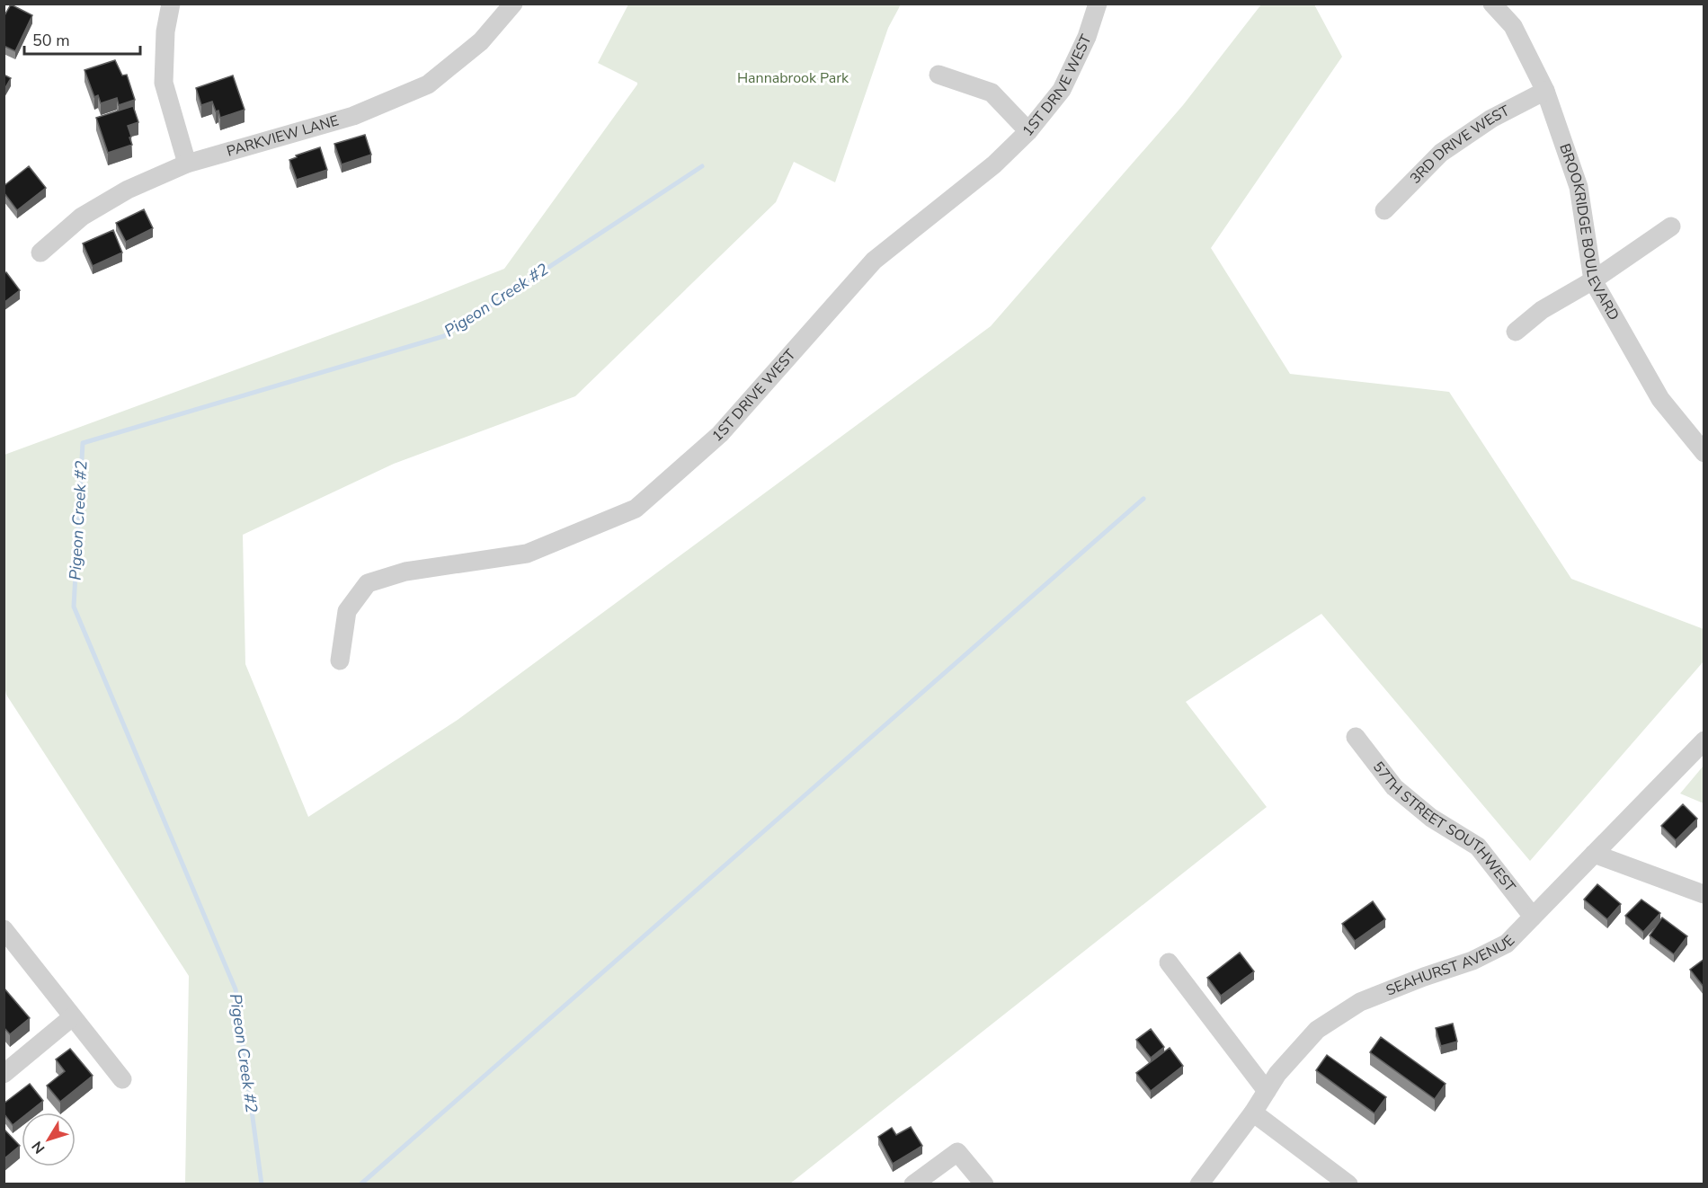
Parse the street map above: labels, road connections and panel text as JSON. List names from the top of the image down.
{
  "streets": {
    "street": [
      "1ST DRIVE WEST",
      "PARKVIEW LANE",
      "3RD DRIVE WEST",
      "BROOKRIDGE BOULEVARD",
      "57TH STREET SOUTHWEST",
      "SEAHURST AVENUE"
    ]
  },
  "crossings": [
    ["3RD DRIVE WEST", "BROOKRIDGE BOULEVARD"],
    ["57TH STREET SOUTHWEST", "SEAHURST AVENUE"]
  ],
  "water": ["Pigeon Creek #2"],
  "parks": ["Hannabrook Park"],
  "scale_bar": "50 m",
  "north": "bottom left"
}
